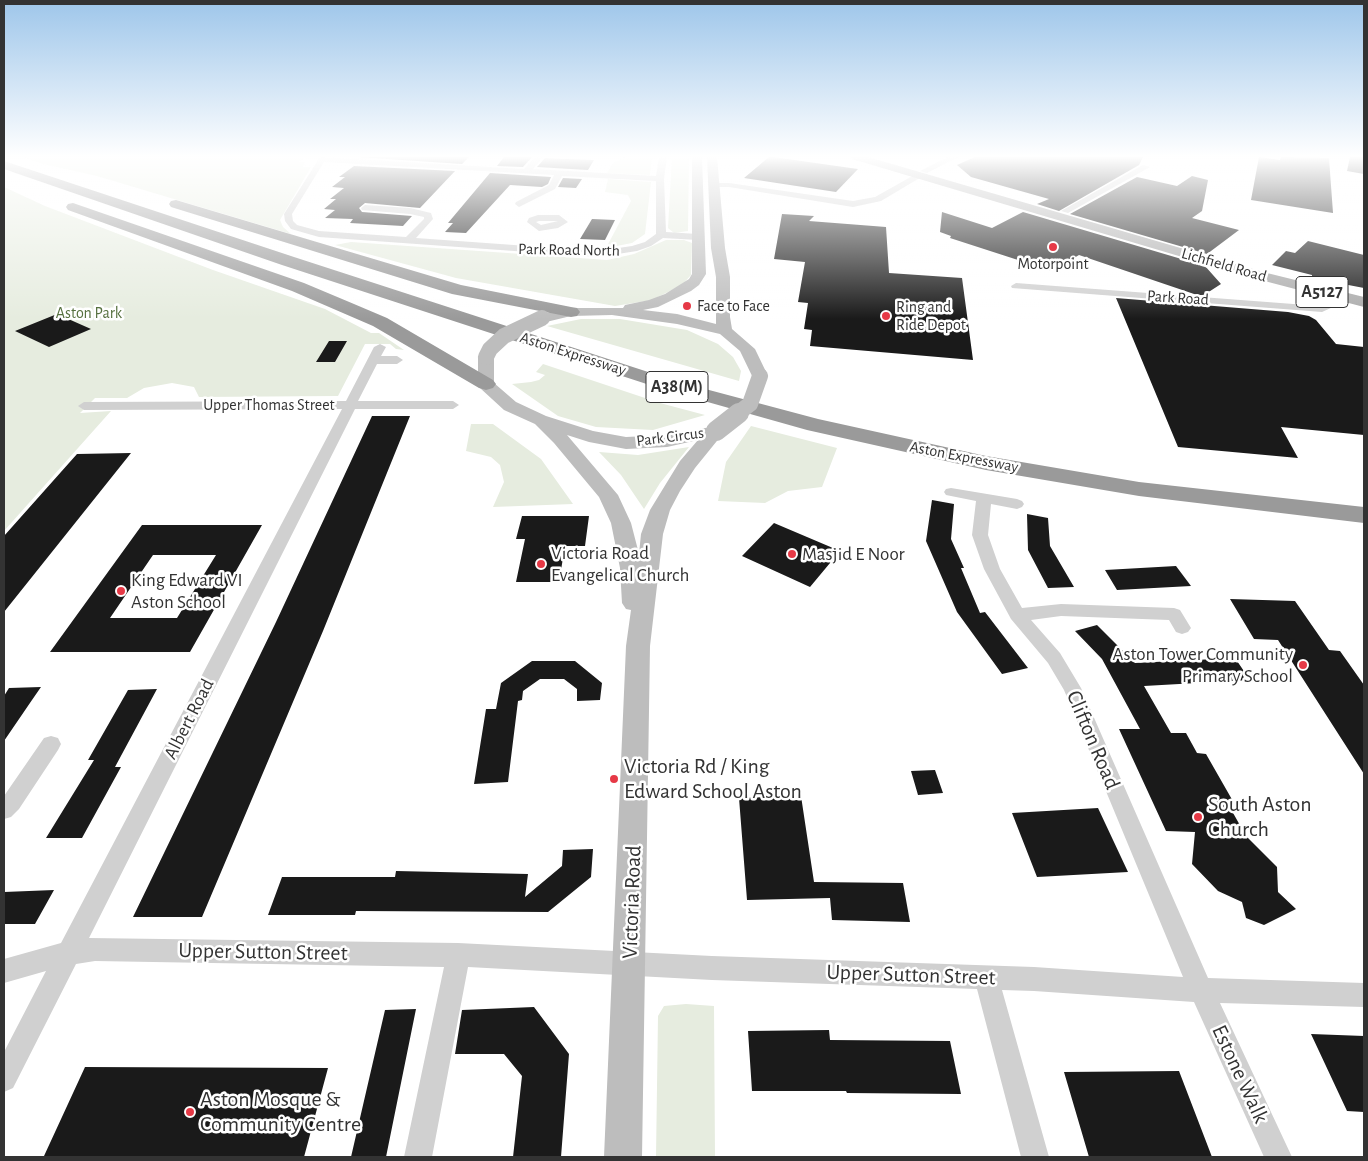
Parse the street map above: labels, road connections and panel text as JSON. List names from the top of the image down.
{
  "streets": {
    "highway": ["Aston Expressway", "A38(M)"],
    "main road": [
      "Lichfield Road",
      "A5127",
      "Park Circus",
      "Victoria Road"
    ],
    "street": [
      "Park Road North",
      "Park Road",
      "Upper Thomas Street",
      "Albert Road",
      "Clifton Road",
      "Upper Sutton Street",
      "Estone Walk"
    ]
  },
  "crossings": [
    ["Lichfield Road", "Park Road"],
    ["Upper Thomas Street", "Albert Road"],
    ["Park Circus", "Victoria Road"],
    ["Albert Road", "Upper Sutton Street"],
    ["Clifton Road", "Upper Sutton Street"],
    ["Clifton Road", "Estone Walk"],
    ["Victoria Road", "Upper Sutton Street"],
    ["Upper Sutton Street", "Estone Walk"]
  ],
  "parks": ["Aston Park"],
  "places": [
    "Motorpoint",
    "Face to Face",
    "Ring and Ride Depot",
    "Masjid E Noor",
    "Victoria Road Evangelical Church",
    "King Edward VI Aston School",
    "Aston Tower Community Primary School",
    "Victoria Rd / King Edward School Aston",
    "South Aston Church",
    "Aston Mosque & Community Centre"
  ]
}
